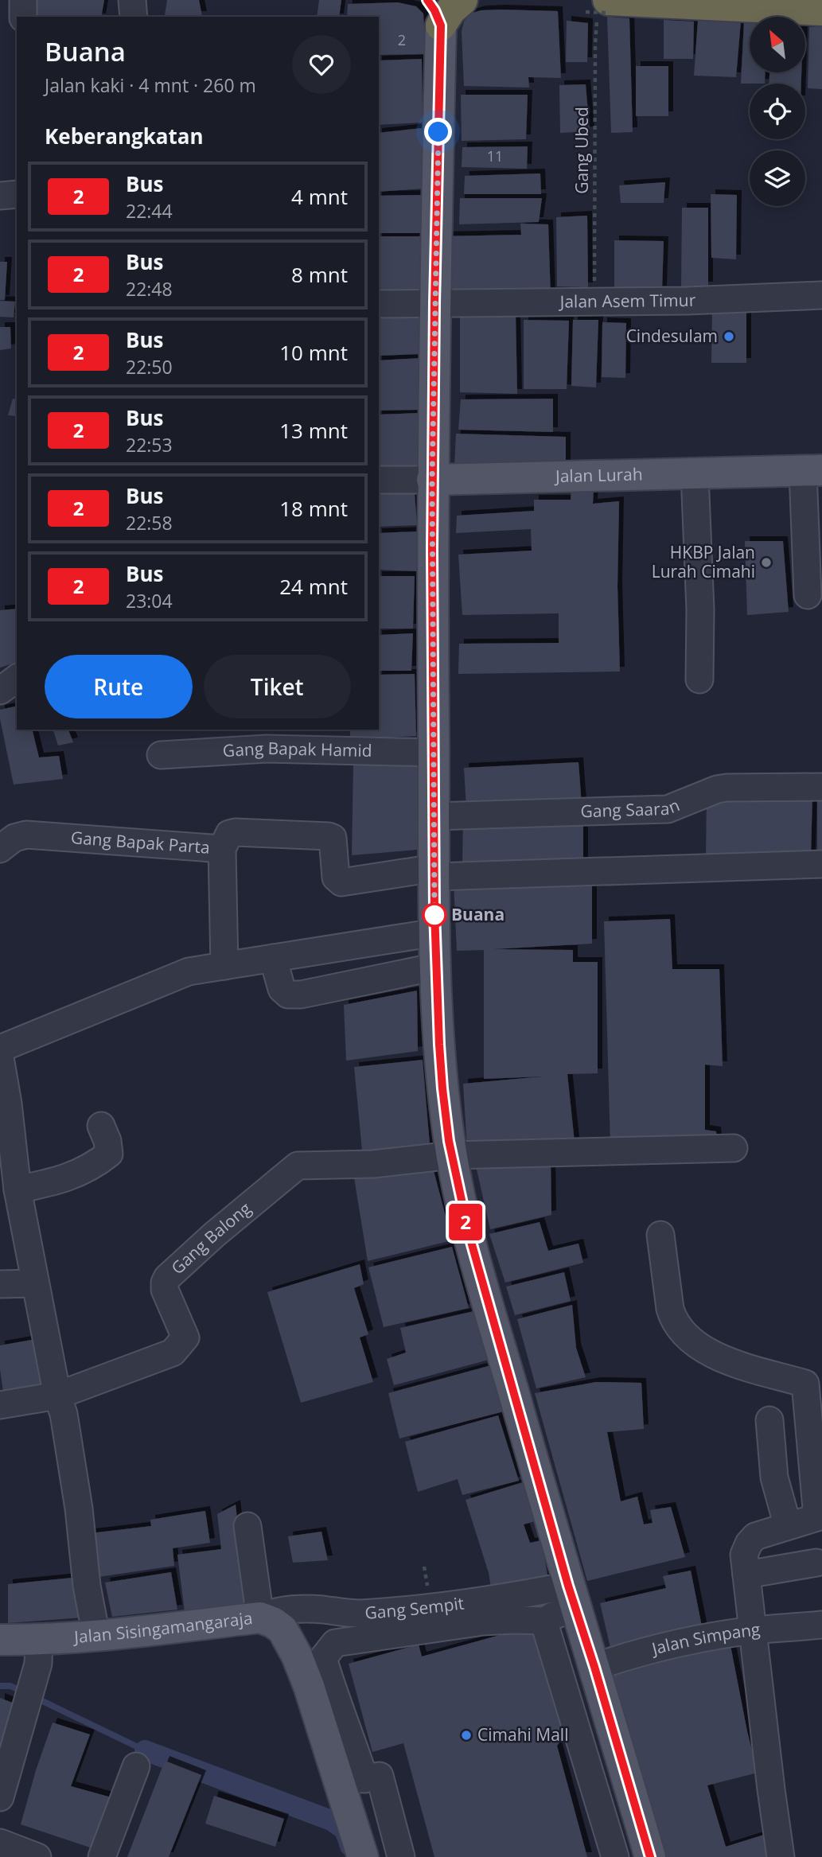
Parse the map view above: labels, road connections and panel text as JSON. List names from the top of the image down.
{
  "streets": {
    "main road": ["Jalan Lurah", "Jalan Sisingamangaraja"],
    "street": [
      "Jalan Asem Timur",
      "Gang Bapak Hamid",
      "Gang Saaran",
      "Gang Bapak Parta",
      "Gang Balong",
      "Gang Sempit",
      "Jalan Simpang"
    ],
    "path": ["Gang Ubed"]
  },
  "crossings": [
    ["Gang Ubed", "Jalan Asem Timur"],
    ["Gang Sempit", "Jalan Sisingamangaraja"]
  ],
  "places": [
    "Cindesulam",
    "HKBP Jalan Lurah Cimahi",
    "Buana",
    "Cimahi Mall"
  ],
  "lines": ["bus line 2"],
  "house_numbers": ["2", "11"],
  "north": "top left",
  "page": {
    "on_map": "2",
    "heading": [
      ["Buana", "Jalan kaki · 4 mnt · 260 m"],
      "Keberangkatan"
    ],
    "list": [
      {
        "mark": "2",
        "name": "Bus",
        "note": "22:44",
        "value": "4 mnt"
      },
      {
        "mark": "2",
        "name": "Bus",
        "note": "22:48",
        "value": "8 mnt"
      },
      {
        "mark": "2",
        "name": "Bus",
        "note": "22:50",
        "value": "10 mnt"
      },
      {
        "mark": "2",
        "name": "Bus",
        "note": "22:53",
        "value": "13 mnt"
      },
      {
        "mark": "2",
        "name": "Bus",
        "note": "22:58",
        "value": "18 mnt"
      },
      {
        "mark": "2",
        "name": "Bus",
        "note": "23:04",
        "value": "24 mnt"
      }
    ],
    "buttons": ["Rute", "Tiket"]
  }
}
